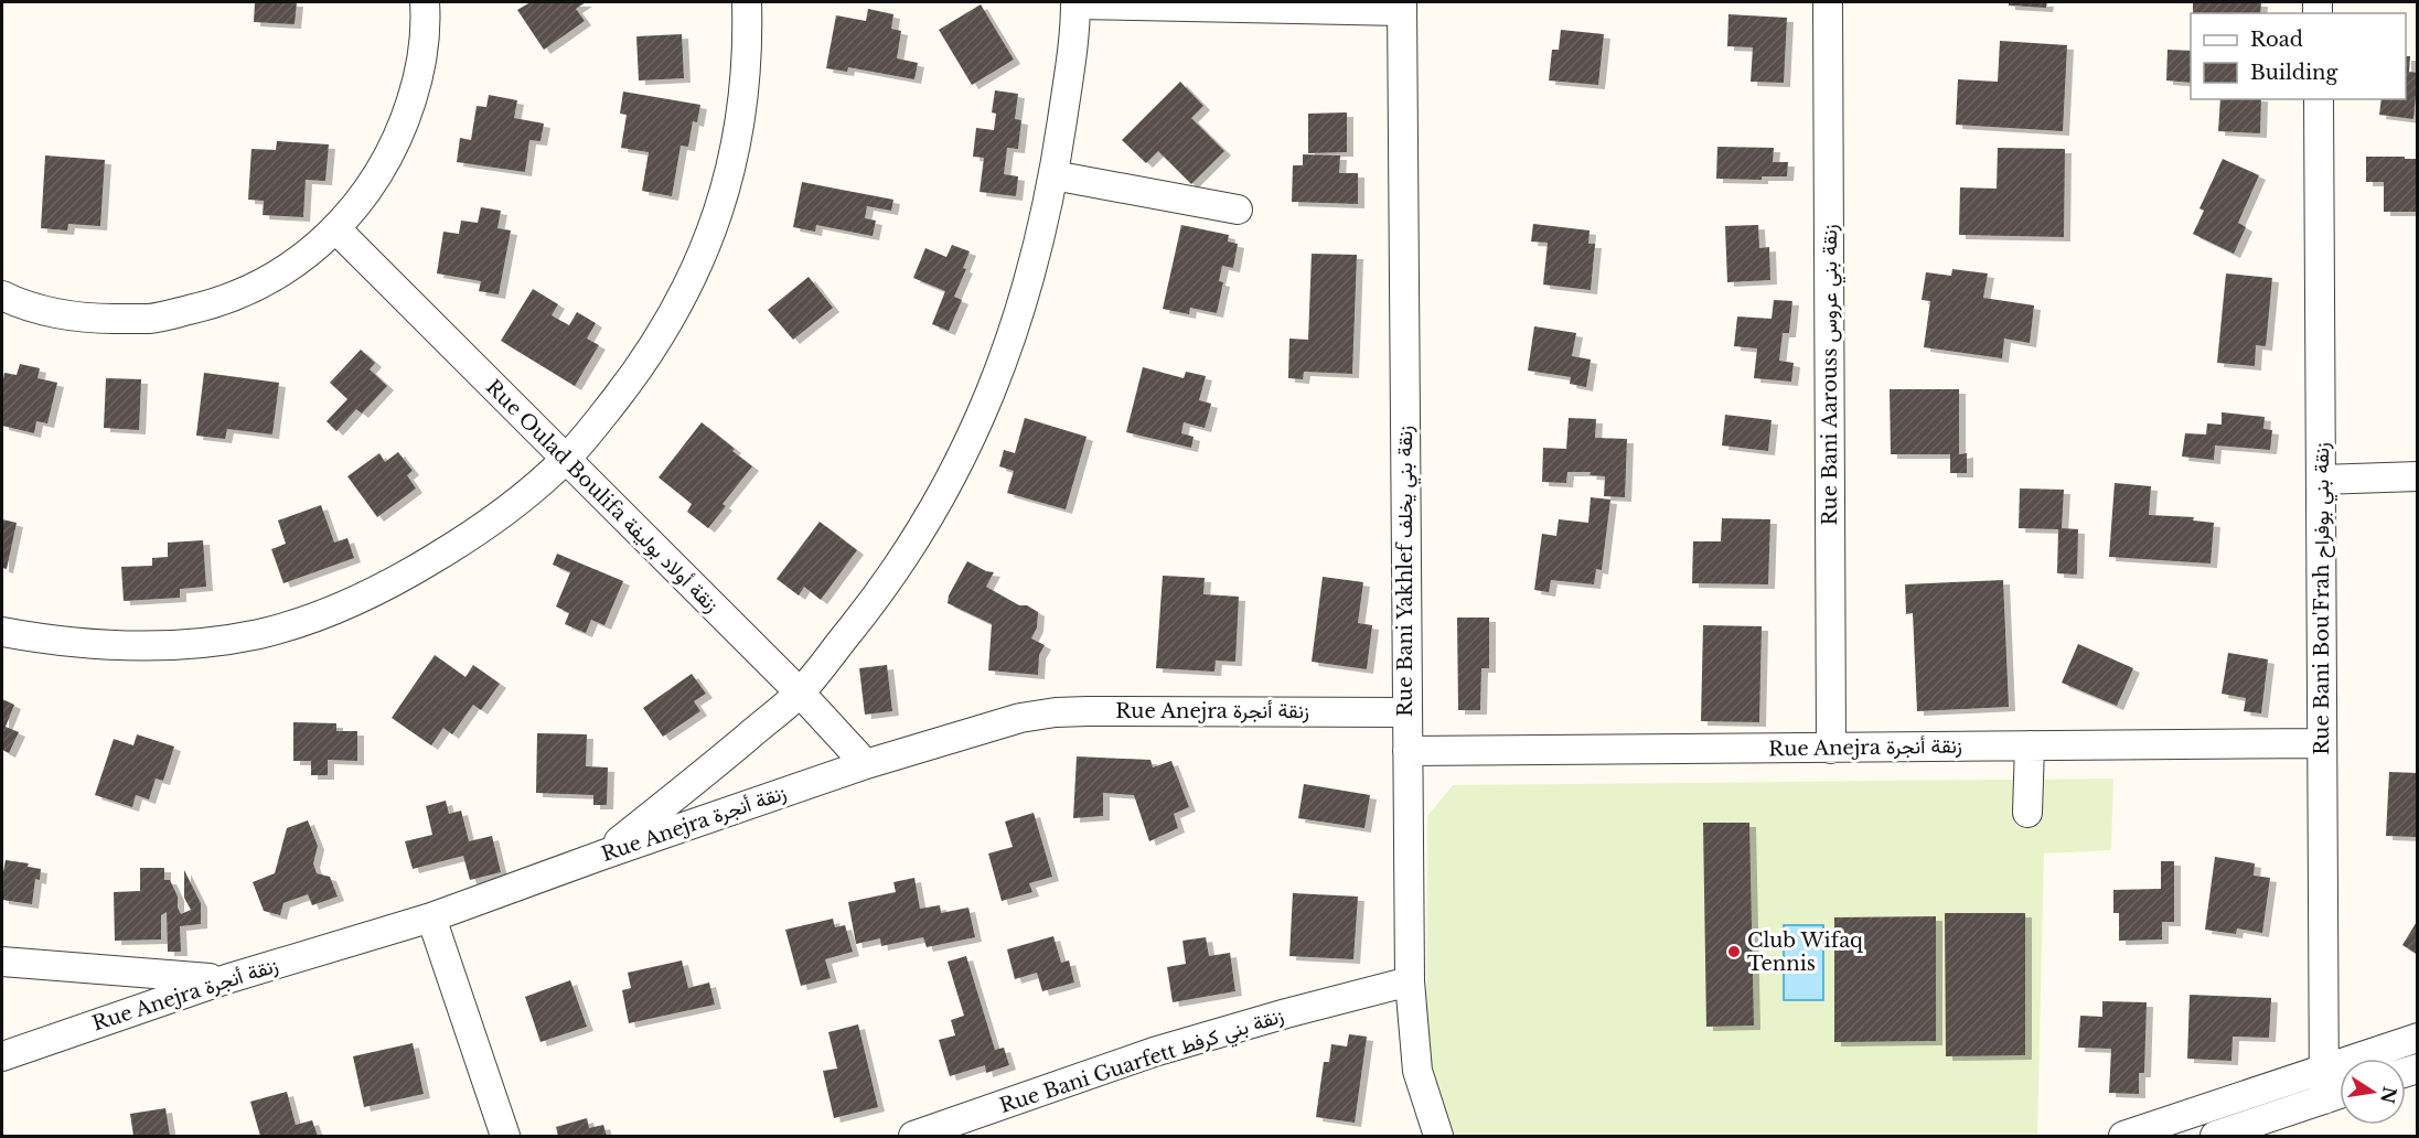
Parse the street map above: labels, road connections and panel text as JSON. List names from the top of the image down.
{
  "streets": {
    "street": [
      "Rue Bani Aarouss زنقة بني عروس",
      "Rue Oulad Boulifa زنقة أولاد بوليفة",
      "Rue Bani Yakhlef زنقة بني يخلف",
      "Rue Bani Bou'Frah زنقة بني بوفراح",
      "Rue Anejra زنقة أنجرة",
      "Rue Bani Guarfett زنقة بني كرفط"
    ]
  },
  "crossings": [
    ["Rue Bani Aarouss زنقة بني عروس", "Rue Anejra زنقة أنجرة"],
    ["Rue Oulad Boulifa زنقة أولاد بوليفة", "Rue Anejra زنقة أنجرة"],
    ["Rue Bani Yakhlef زنقة بني يخلف", "Rue Anejra زنقة أنجرة"],
    ["Rue Bani Yakhlef زنقة بني يخلف", "Rue Bani Guarfett زنقة بني كرفط"],
    ["Rue Bani Bou'Frah زنقة بني بوفراح", "Rue Anejra زنقة أنجرة"]
  ],
  "places": ["Club Wifaq Tennis"],
  "legend": ["Road", "Building"],
  "north": "right"
}
